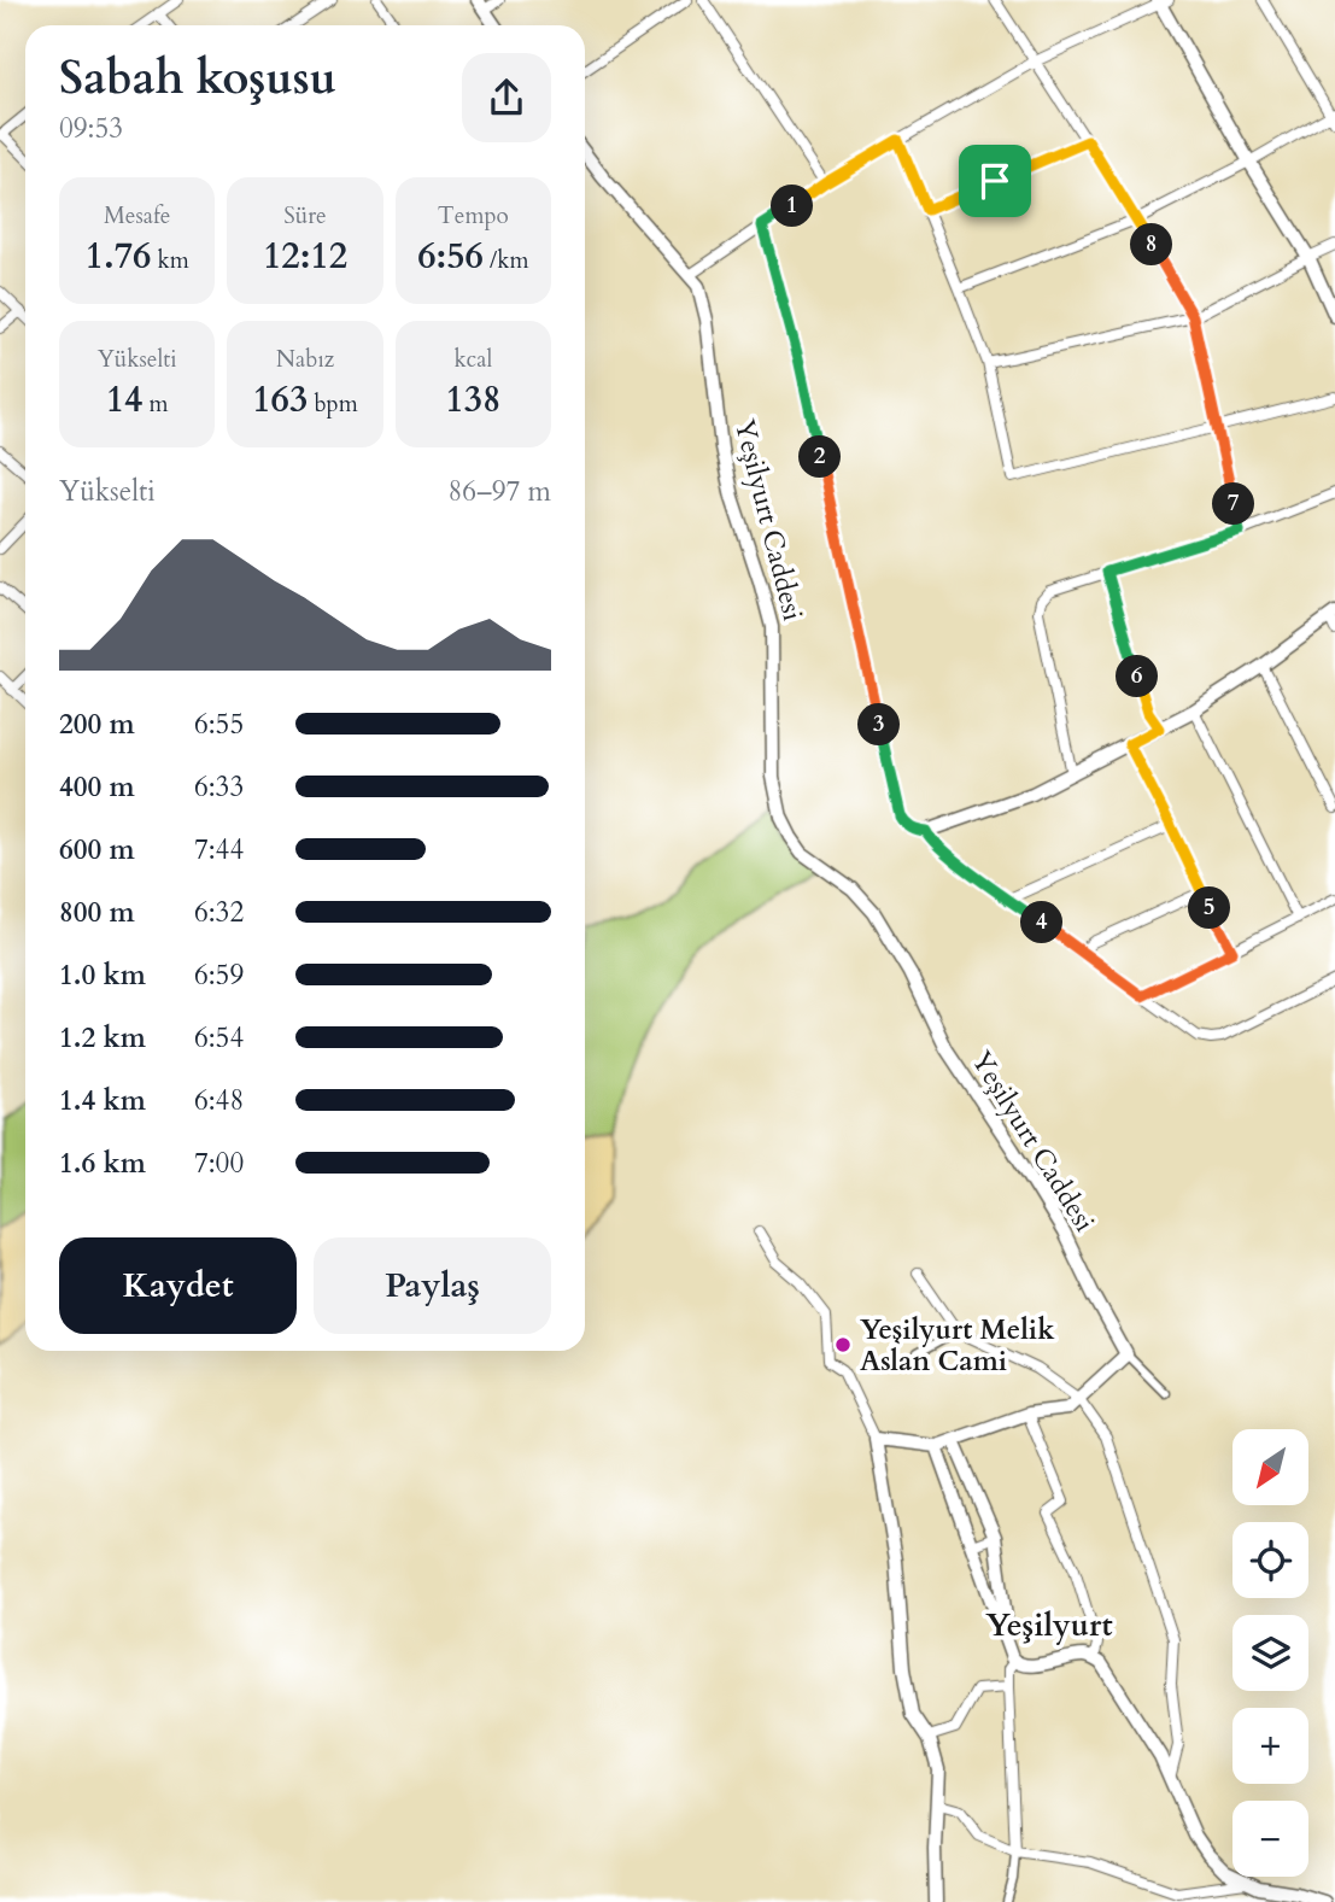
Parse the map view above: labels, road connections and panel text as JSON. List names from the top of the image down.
{
  "streets": {
    "street": ["Yeşilyurt Caddesi"]
  },
  "districts": ["Yeşilyurt"],
  "places": ["Yeşilyurt Melik Aslan Cami"],
  "north": "bottom left",
  "page": {
    "heading": ["Sabah koşusu", "09:53"],
    "stats": [
      ["Mesafe", "1.76 km"],
      ["Süre", "12:12"],
      ["Tempo", "6:56 /km"],
      ["Yükselti", "14 m"],
      ["Nabız", "163 bpm"],
      ["kcal", "138"]
    ],
    "pins": [
      "1",
      "8",
      "2",
      "7",
      "6",
      "3",
      "5",
      "4"
    ],
    "chart": ["Yükselti", "86–97 m"],
    "list": [
      {
        "name": "200 m",
        "note": "6:55"
      },
      {
        "name": "400 m",
        "note": "6:33"
      },
      {
        "name": "600 m",
        "note": "7:44"
      },
      {
        "name": "800 m",
        "note": "6:32"
      },
      {
        "name": "1.0 km",
        "note": "6:59"
      },
      {
        "name": "1.2 km",
        "note": "6:54"
      },
      {
        "name": "1.4 km",
        "note": "6:48"
      },
      {
        "name": "1.6 km",
        "note": "7:00"
      }
    ],
    "buttons": ["Kaydet", "Paylaş"],
    "map_buttons": ["+", "−"]
  }
}
